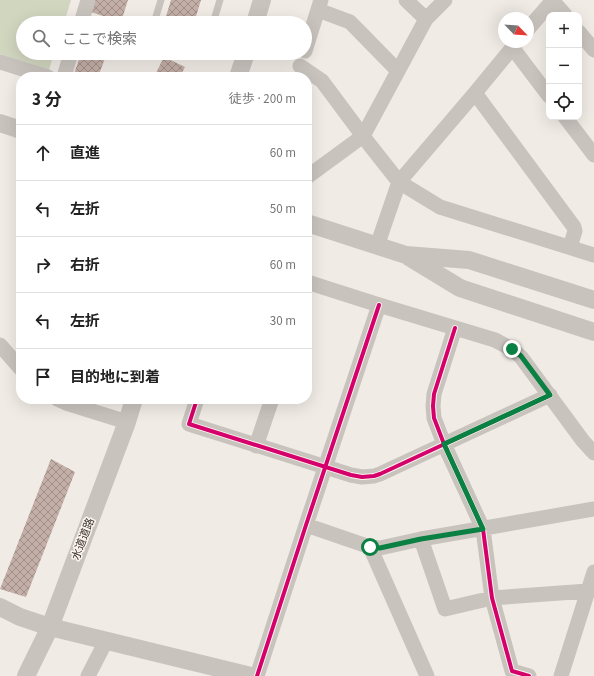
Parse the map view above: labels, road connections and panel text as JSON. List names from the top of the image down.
{
  "streets": {
    "street": ["水道道路"]
  },
  "north": "bottom right",
  "page": {
    "map_buttons": ["+", "−"],
    "search": "ここで検索",
    "heading": ["3 分", "徒歩 · 200 m"],
    "list": [
      ["直進", "60 m"],
      ["左折", "50 m"],
      ["右折", "60 m"],
      ["左折", "30 m"],
      "目的地に到着"
    ]
  }
}
